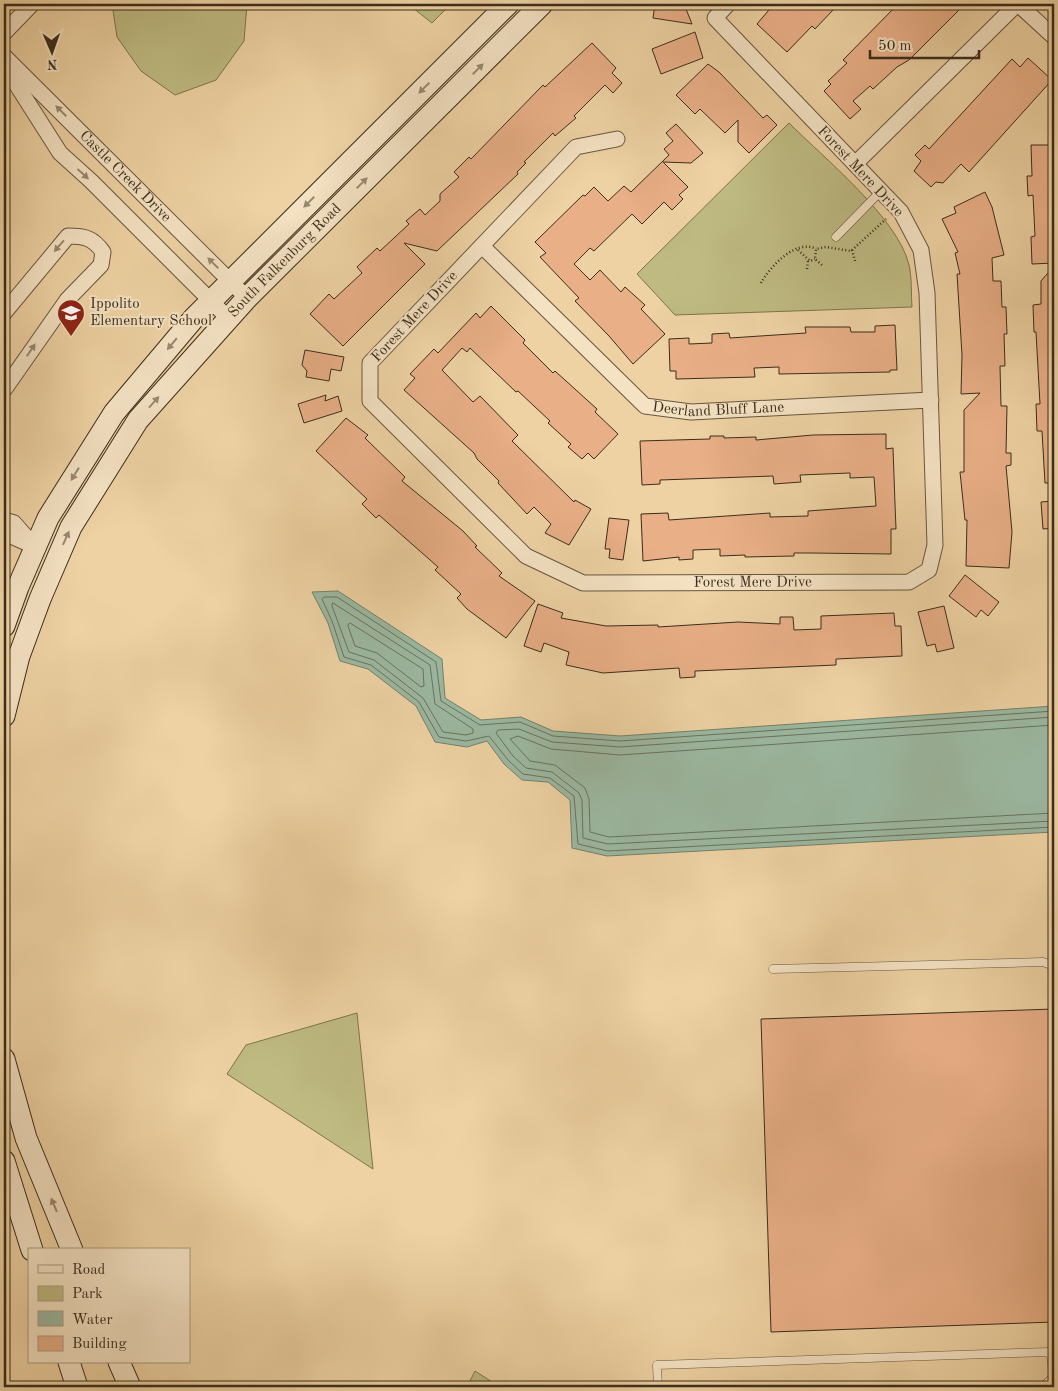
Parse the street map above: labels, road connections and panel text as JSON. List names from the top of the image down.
{
  "streets": {
    "street": [
      "Forest Mere Drive",
      "Castle Creek Drive",
      "South Falkenburg Road",
      "Deerland Bluff Lane"
    ]
  },
  "crossings": [
    ["Forest Mere Drive", "Deerland Bluff Lane"],
    ["Castle Creek Drive", "South Falkenburg Road"]
  ],
  "places": {
    "school or university": ["Ippolito Elementary School"]
  },
  "legend": [
    "Road",
    "Park",
    "Water",
    "Building"
  ],
  "scale_bar": "50 m",
  "north": "bottom"
}
